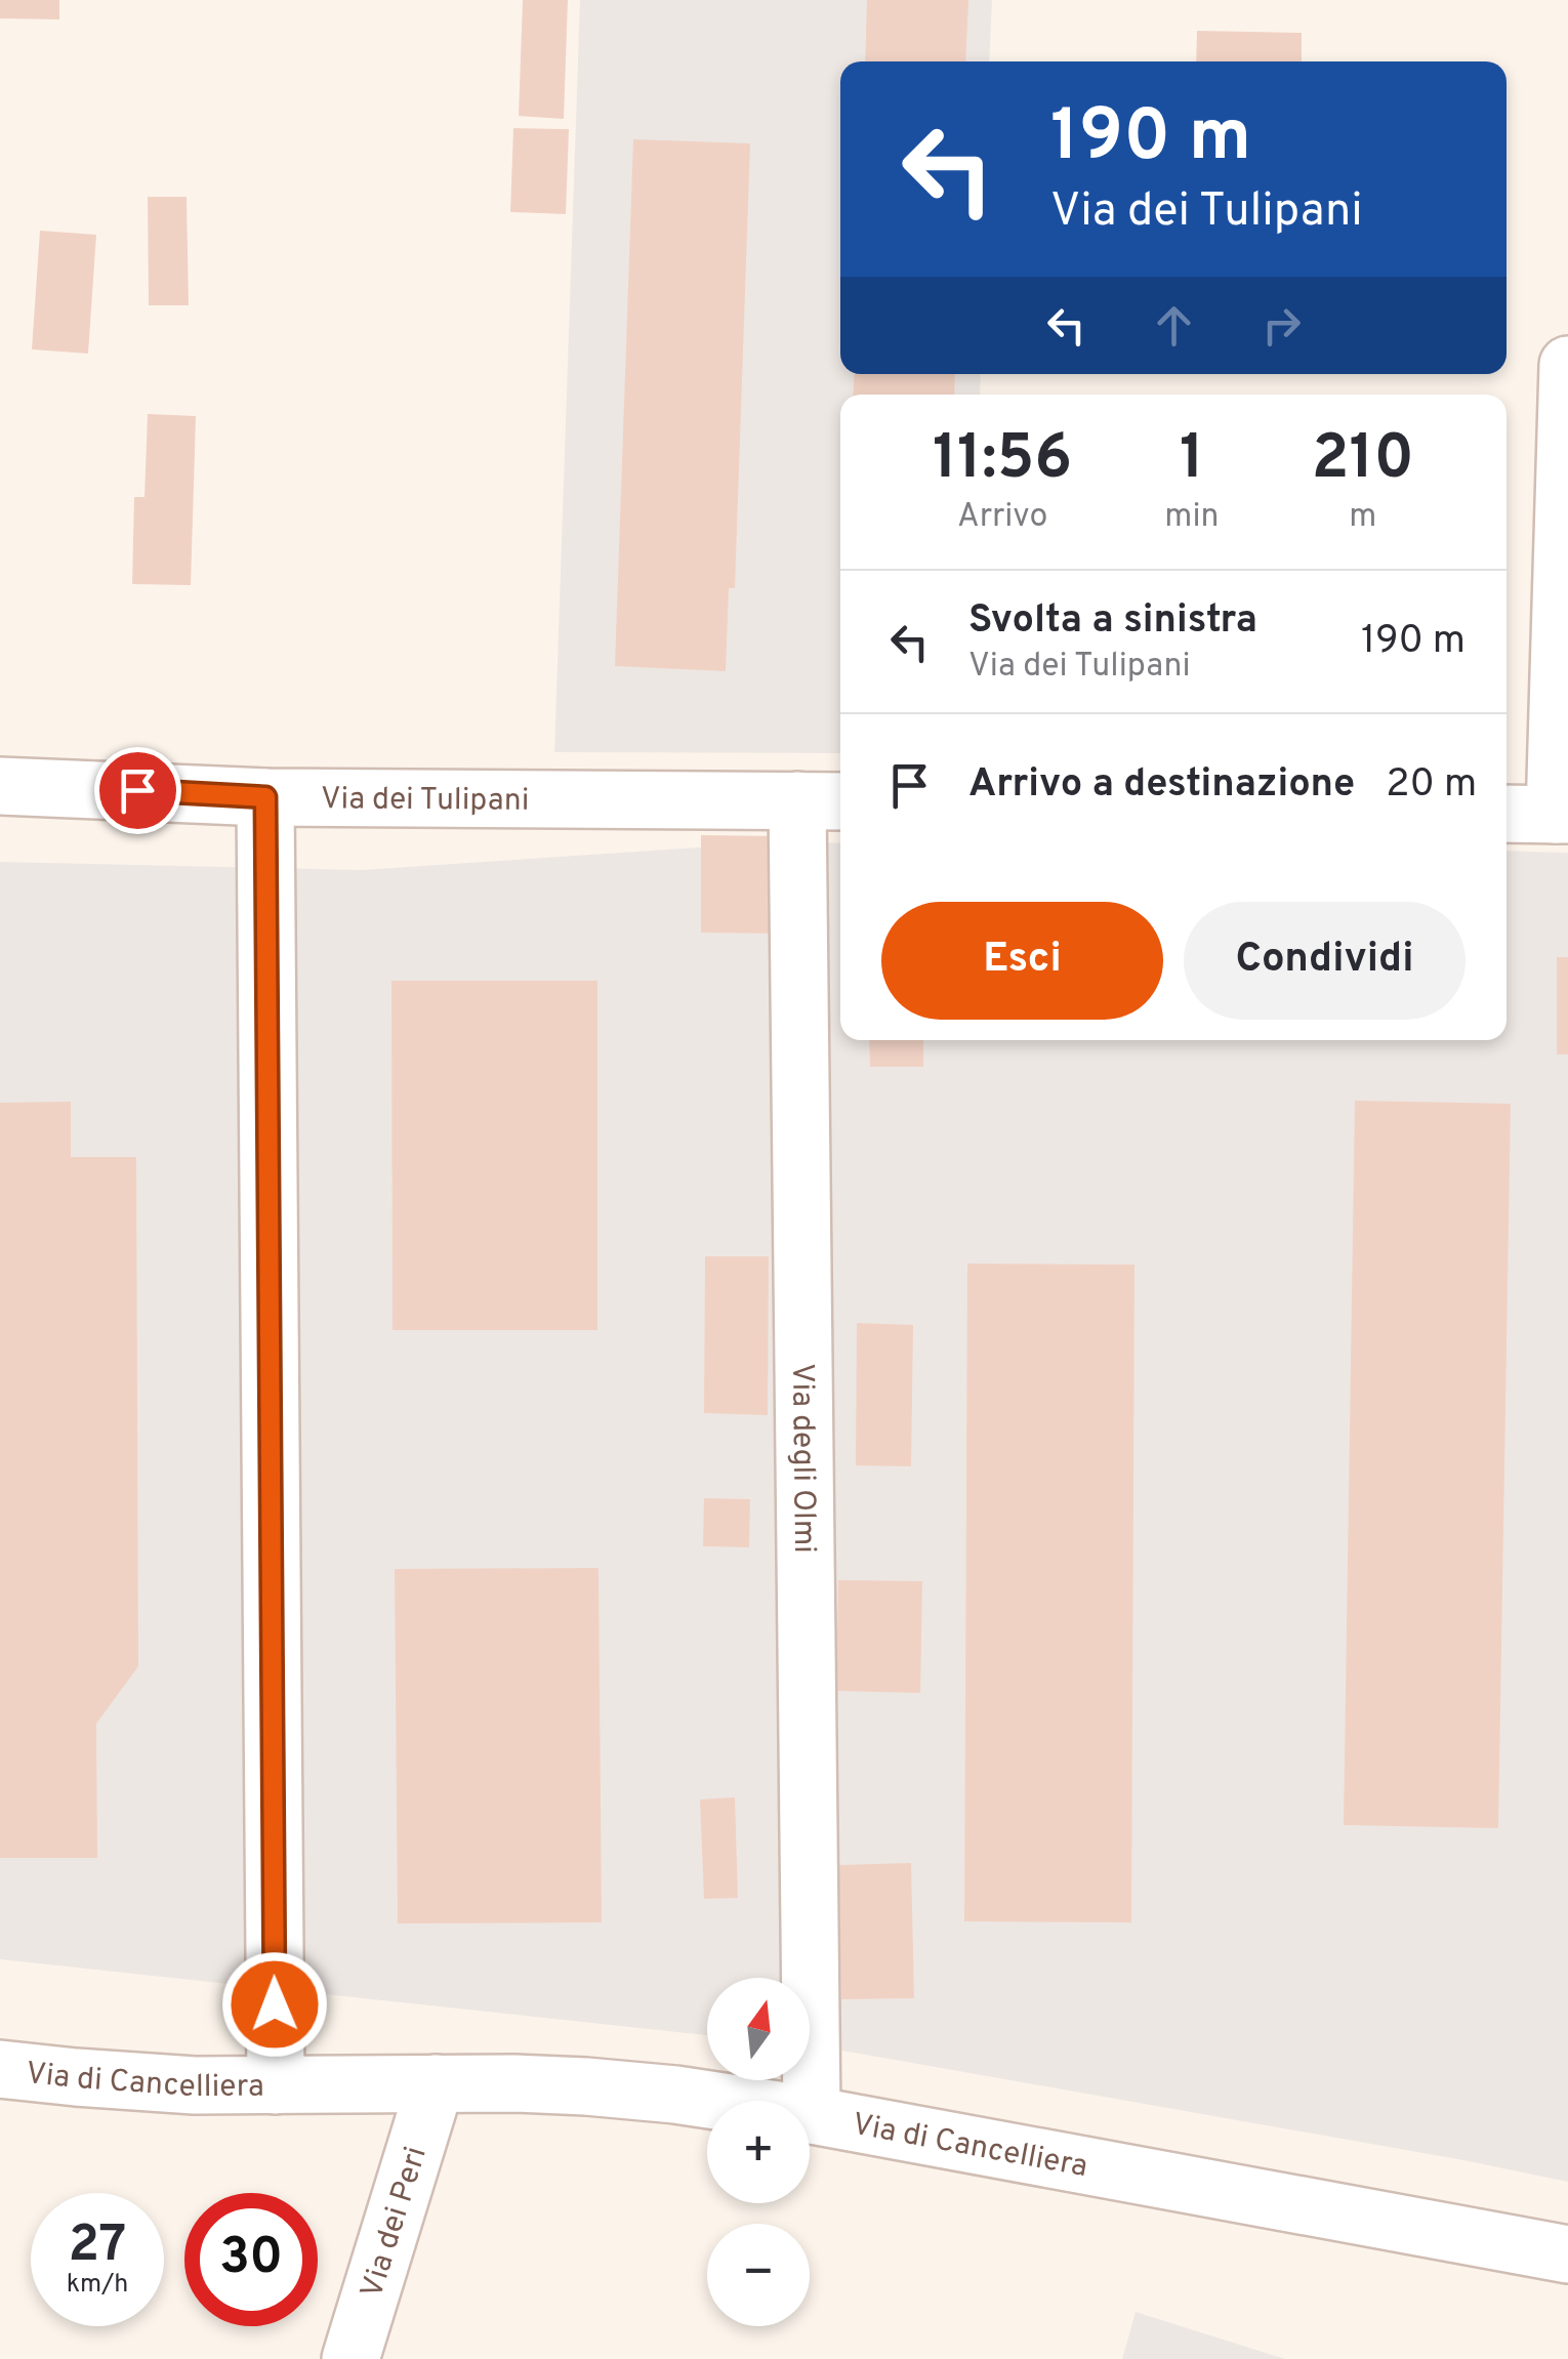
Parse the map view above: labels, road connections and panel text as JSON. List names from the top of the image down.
{
  "streets": {
    "street": [
      "Via dei Tulipani",
      "Via degli Olmi",
      "Via di Cancelliera",
      "Via dei Peri"
    ]
  },
  "crossings": [
    ["Via dei Tulipani", "Via degli Olmi"],
    ["Via degli Olmi", "Via di Cancelliera"],
    ["Via di Cancelliera", "Via dei Peri"]
  ],
  "north": "top",
  "page": {
    "turn": ["190 m", "Via dei Tulipani"],
    "eta": [
      "11:56",
      "Arrivo",
      "1",
      "min",
      "210",
      "m"
    ],
    "list": [
      {
        "name": "Svolta a sinistra",
        "note": "Via dei Tulipani",
        "value": "190 m"
      },
      {
        "name": "Arrivo a destinazione",
        "value": "20 m"
      }
    ],
    "buttons": ["Esci", "Condividi"],
    "map_buttons": ["+", "−"],
    "speed": "27 km/h",
    "limit": "30"
  }
}
